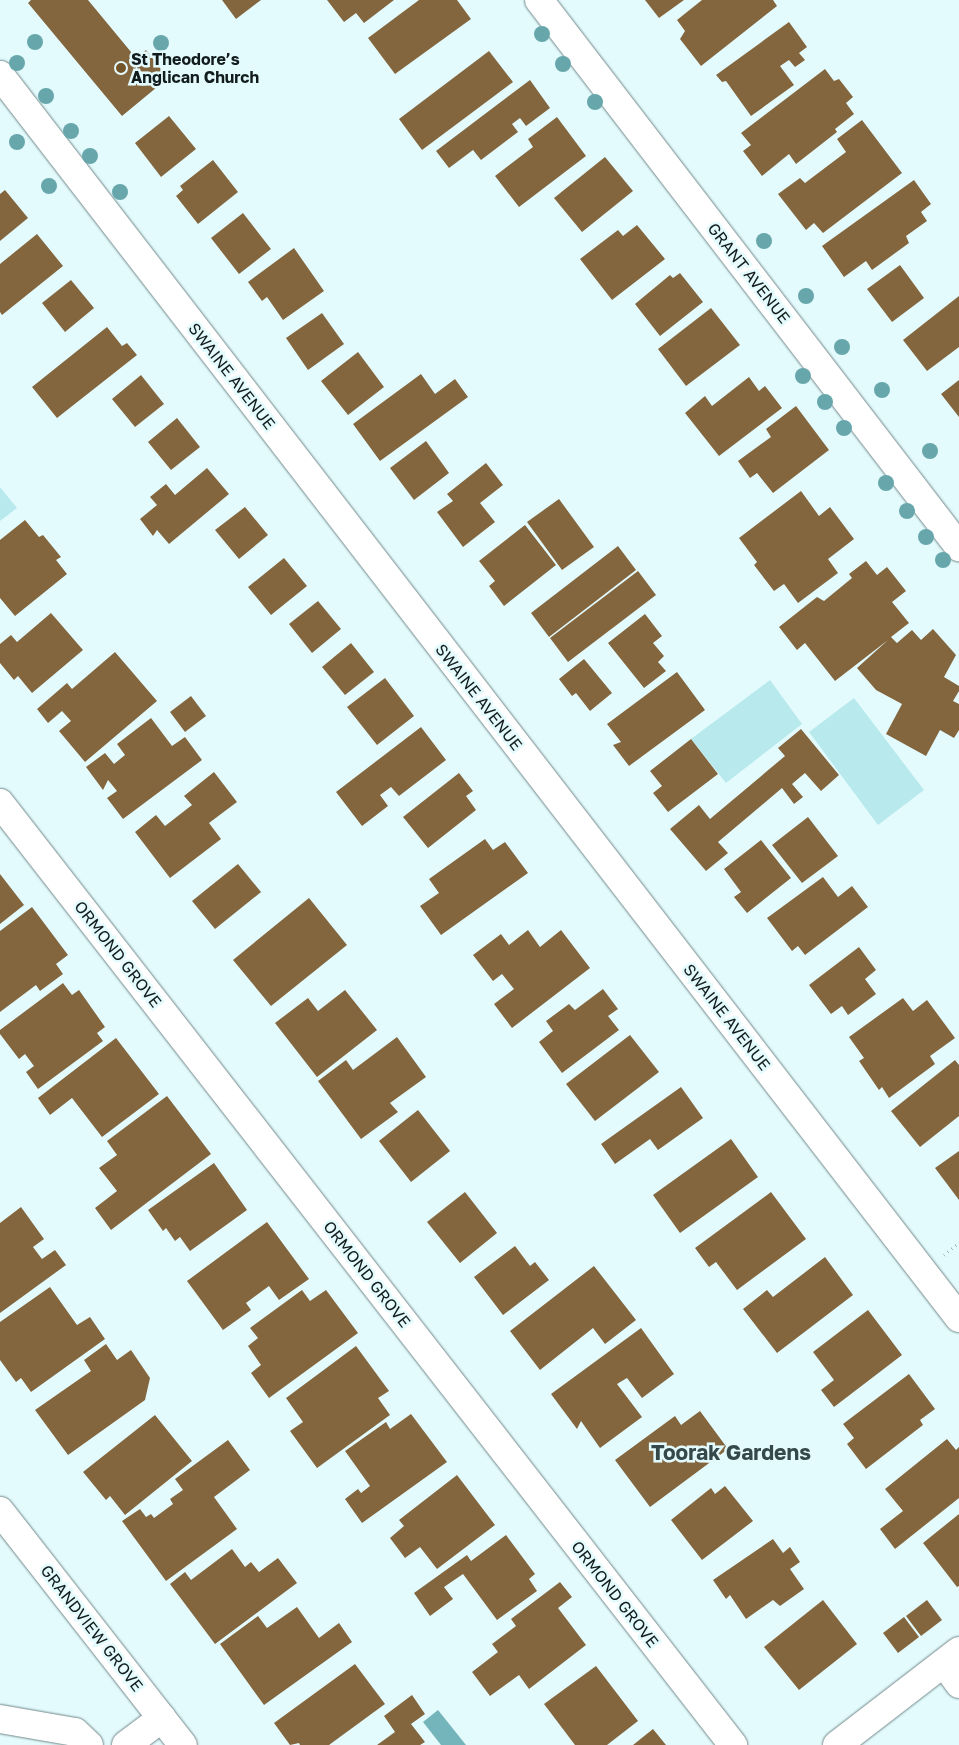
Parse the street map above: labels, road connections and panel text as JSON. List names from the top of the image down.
{
  "streets": {
    "street": [
      "GRANT AVENUE",
      "SWAINE AVENUE",
      "ORMOND GROVE",
      "GRANDVIEW GROVE"
    ]
  },
  "districts": ["Toorak Gardens"],
  "places": ["St Theodore’s Anglican Church"]
}
